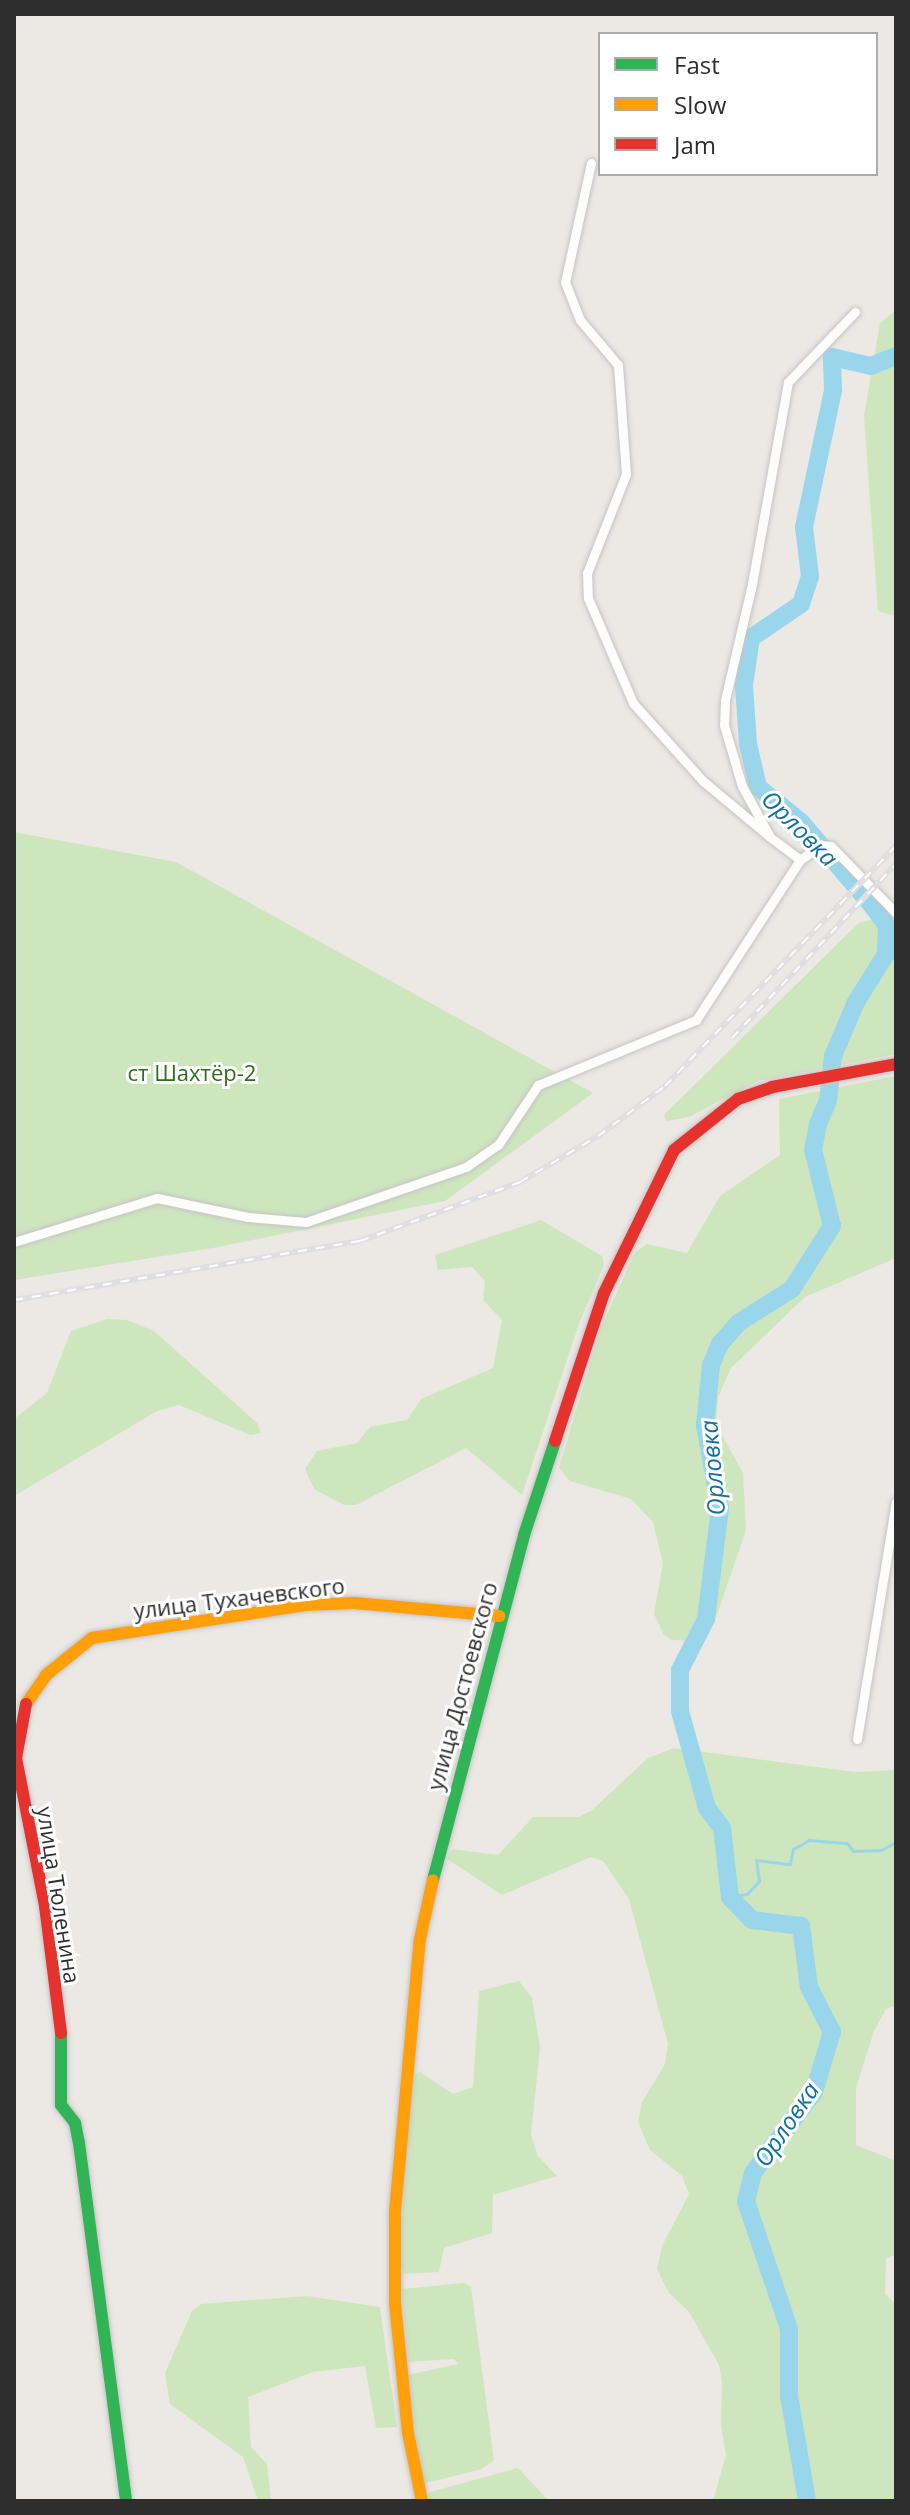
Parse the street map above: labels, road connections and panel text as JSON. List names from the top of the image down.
{
  "streets": {
    "main road": ["улица Тухачевского", "улица Достоевского", "улица Тюленина"]
  },
  "crossings": [
    ["улица Тухачевского", "улица Достоевского"],
    ["улица Тухачевского", "улица Тюленина"]
  ],
  "water": ["Орловка"],
  "parks": ["ст Шахтёр-2"],
  "legend": ["Fast", "Slow", "Jam"]
}
